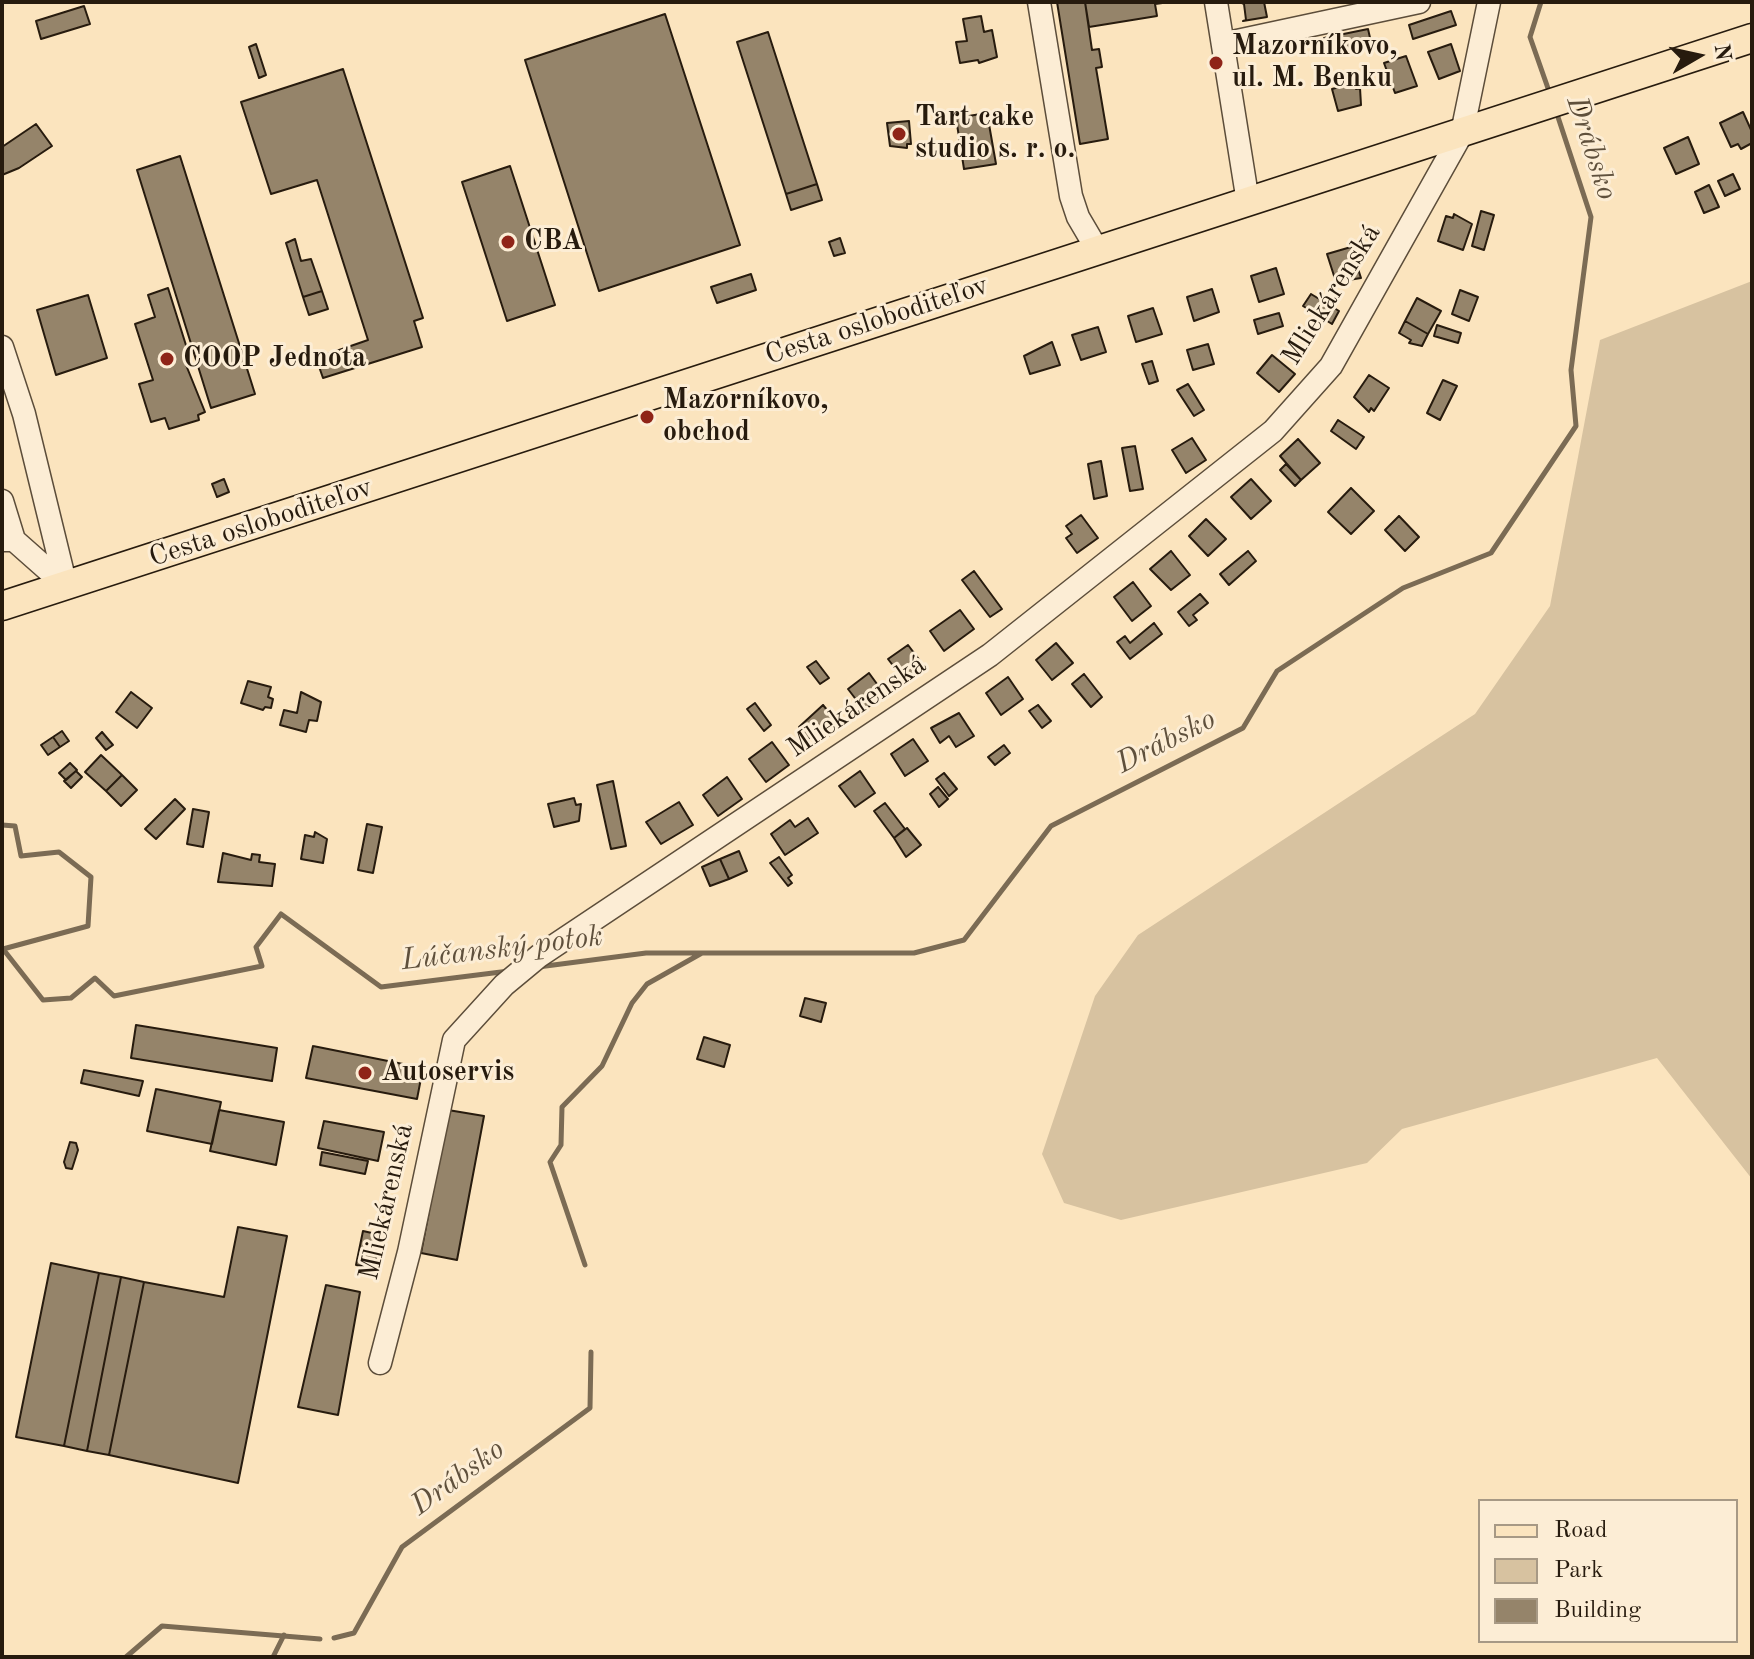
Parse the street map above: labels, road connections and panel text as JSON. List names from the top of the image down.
{
  "streets": {
    "main road": ["Cesta osloboditeľov"],
    "street": ["Mliekárenská"]
  },
  "crossings": [
    ["Mliekárenská", "Cesta osloboditeľov"]
  ],
  "water": ["Drábsko", "Lúčanský potok"],
  "places": [
    "Mazorníkovo, ul. M. Benku",
    "Tart cake studio s. r. o.",
    "CBA",
    "COOP Jednota",
    "Mazorníkovo, obchod",
    "Autoservis"
  ],
  "legend": ["Road", "Park", "Building"],
  "north": "right"
}
